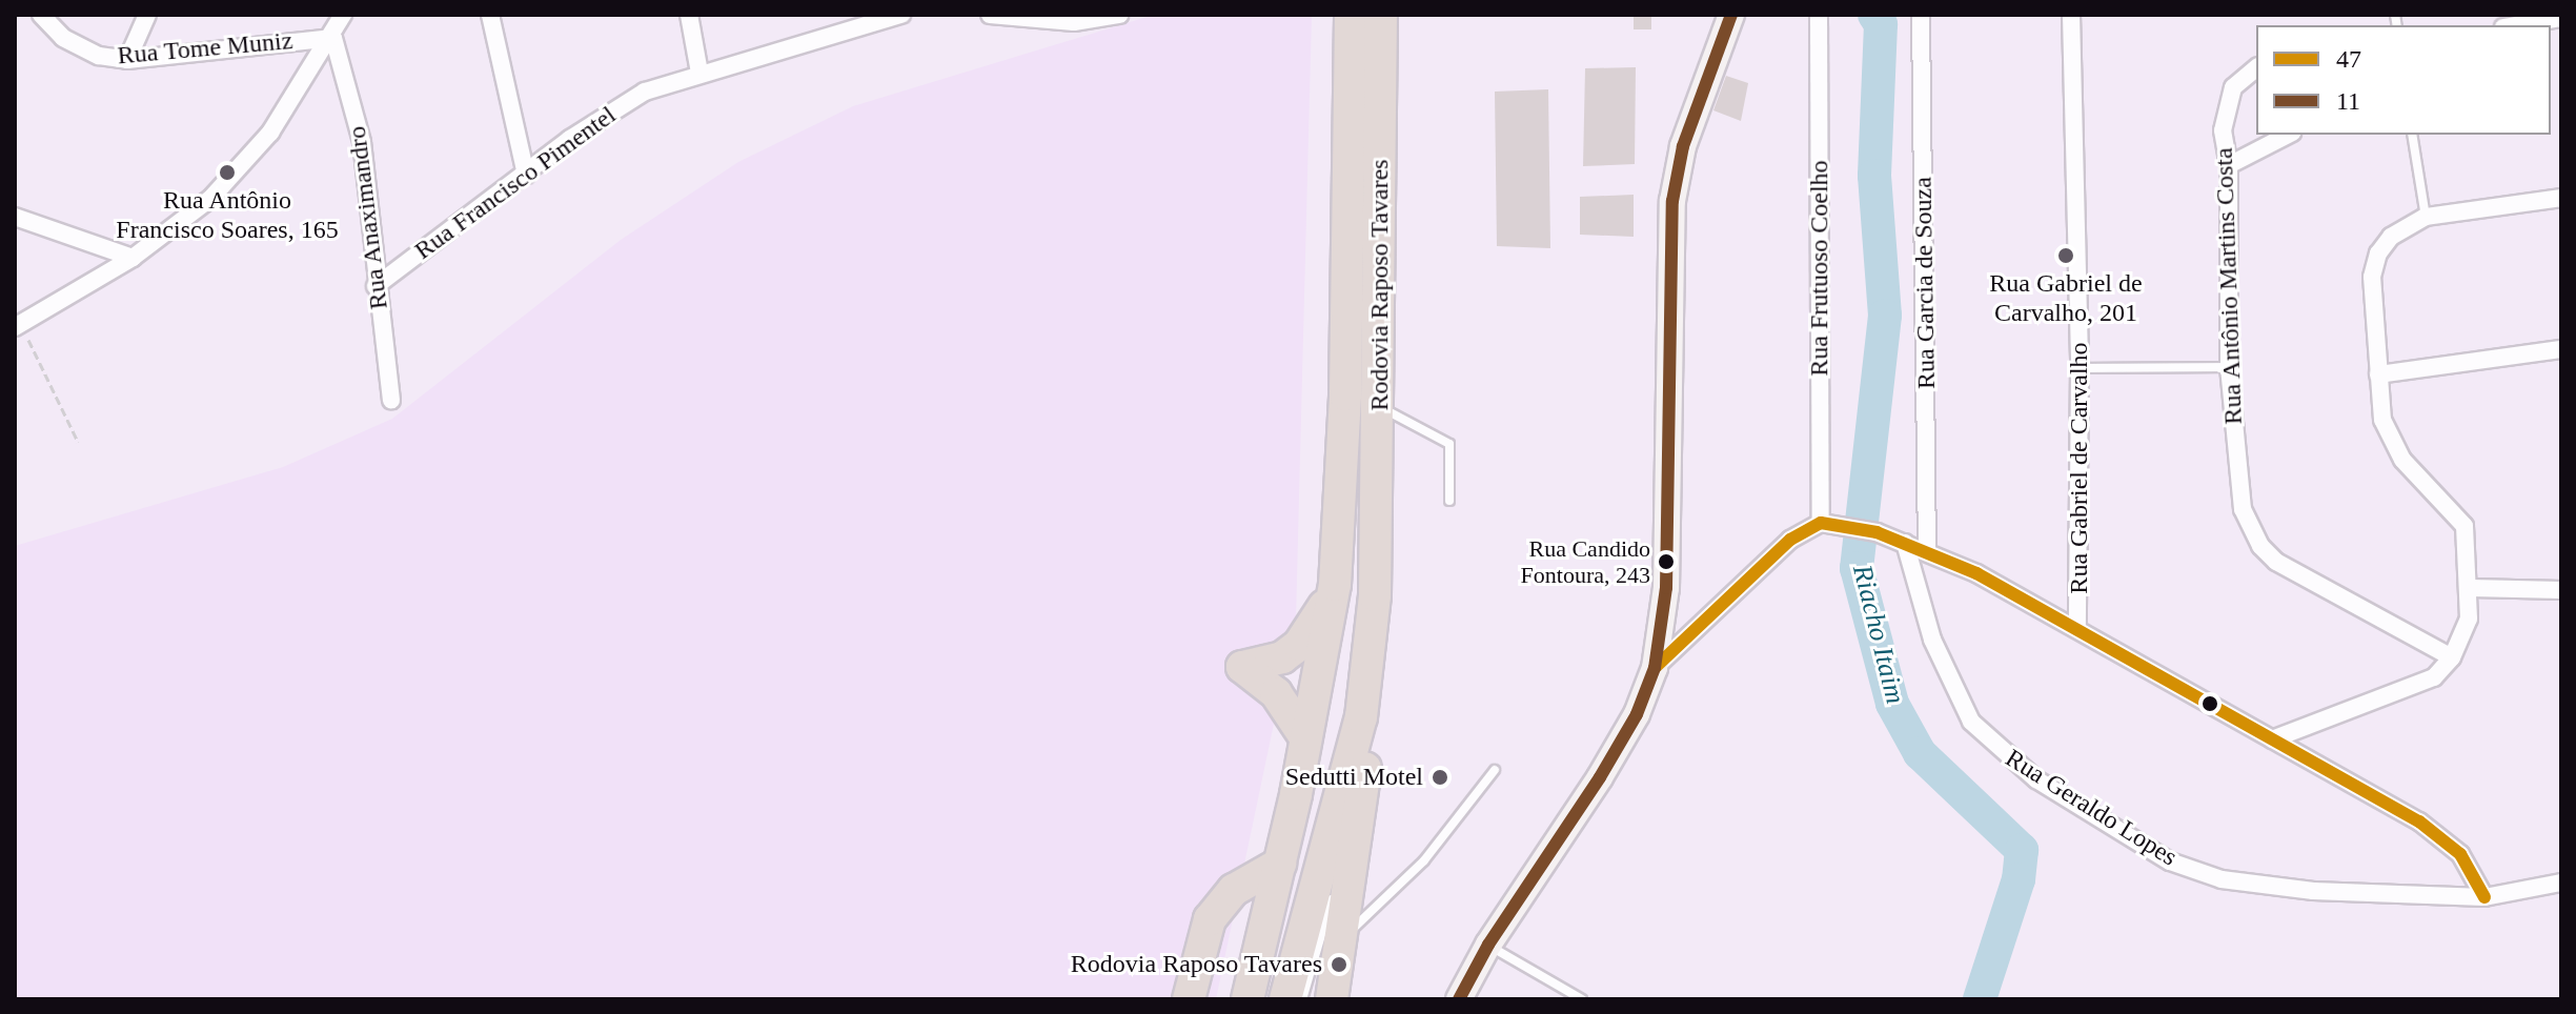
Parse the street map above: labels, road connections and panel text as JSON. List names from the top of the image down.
{
  "streets": {
    "highway": ["Rodovia Raposo Tavares"],
    "street": [
      "Rua Tome Muniz",
      "Rua Francisco Pimentel",
      "Rua Anaximandro",
      "Rua Frutuoso Coelho",
      "Rua Garcia de Souza",
      "Rua Antônio Martins Costa",
      "Rua Gabriel de Carvalho",
      "Rua Geraldo Lopes"
    ]
  },
  "crossings": [
    ["Rua Tome Muniz", "Rua Anaximandro"],
    ["Rua Francisco Pimentel", "Rua Anaximandro"],
    ["Rua Gabriel de Carvalho", "Rua Geraldo Lopes"]
  ],
  "water": ["Riacho Itaim"],
  "places": [
    "Rua Antônio Francisco Soares, 165",
    "Rua Gabriel de Carvalho, 201",
    "Rua Candido Fontoura, 243",
    "Sedutti Motel",
    "Rodovia Raposo Tavares"
  ],
  "lines": ["transit line 11", "transit line 47"],
  "legend": ["47", "11"]
}
